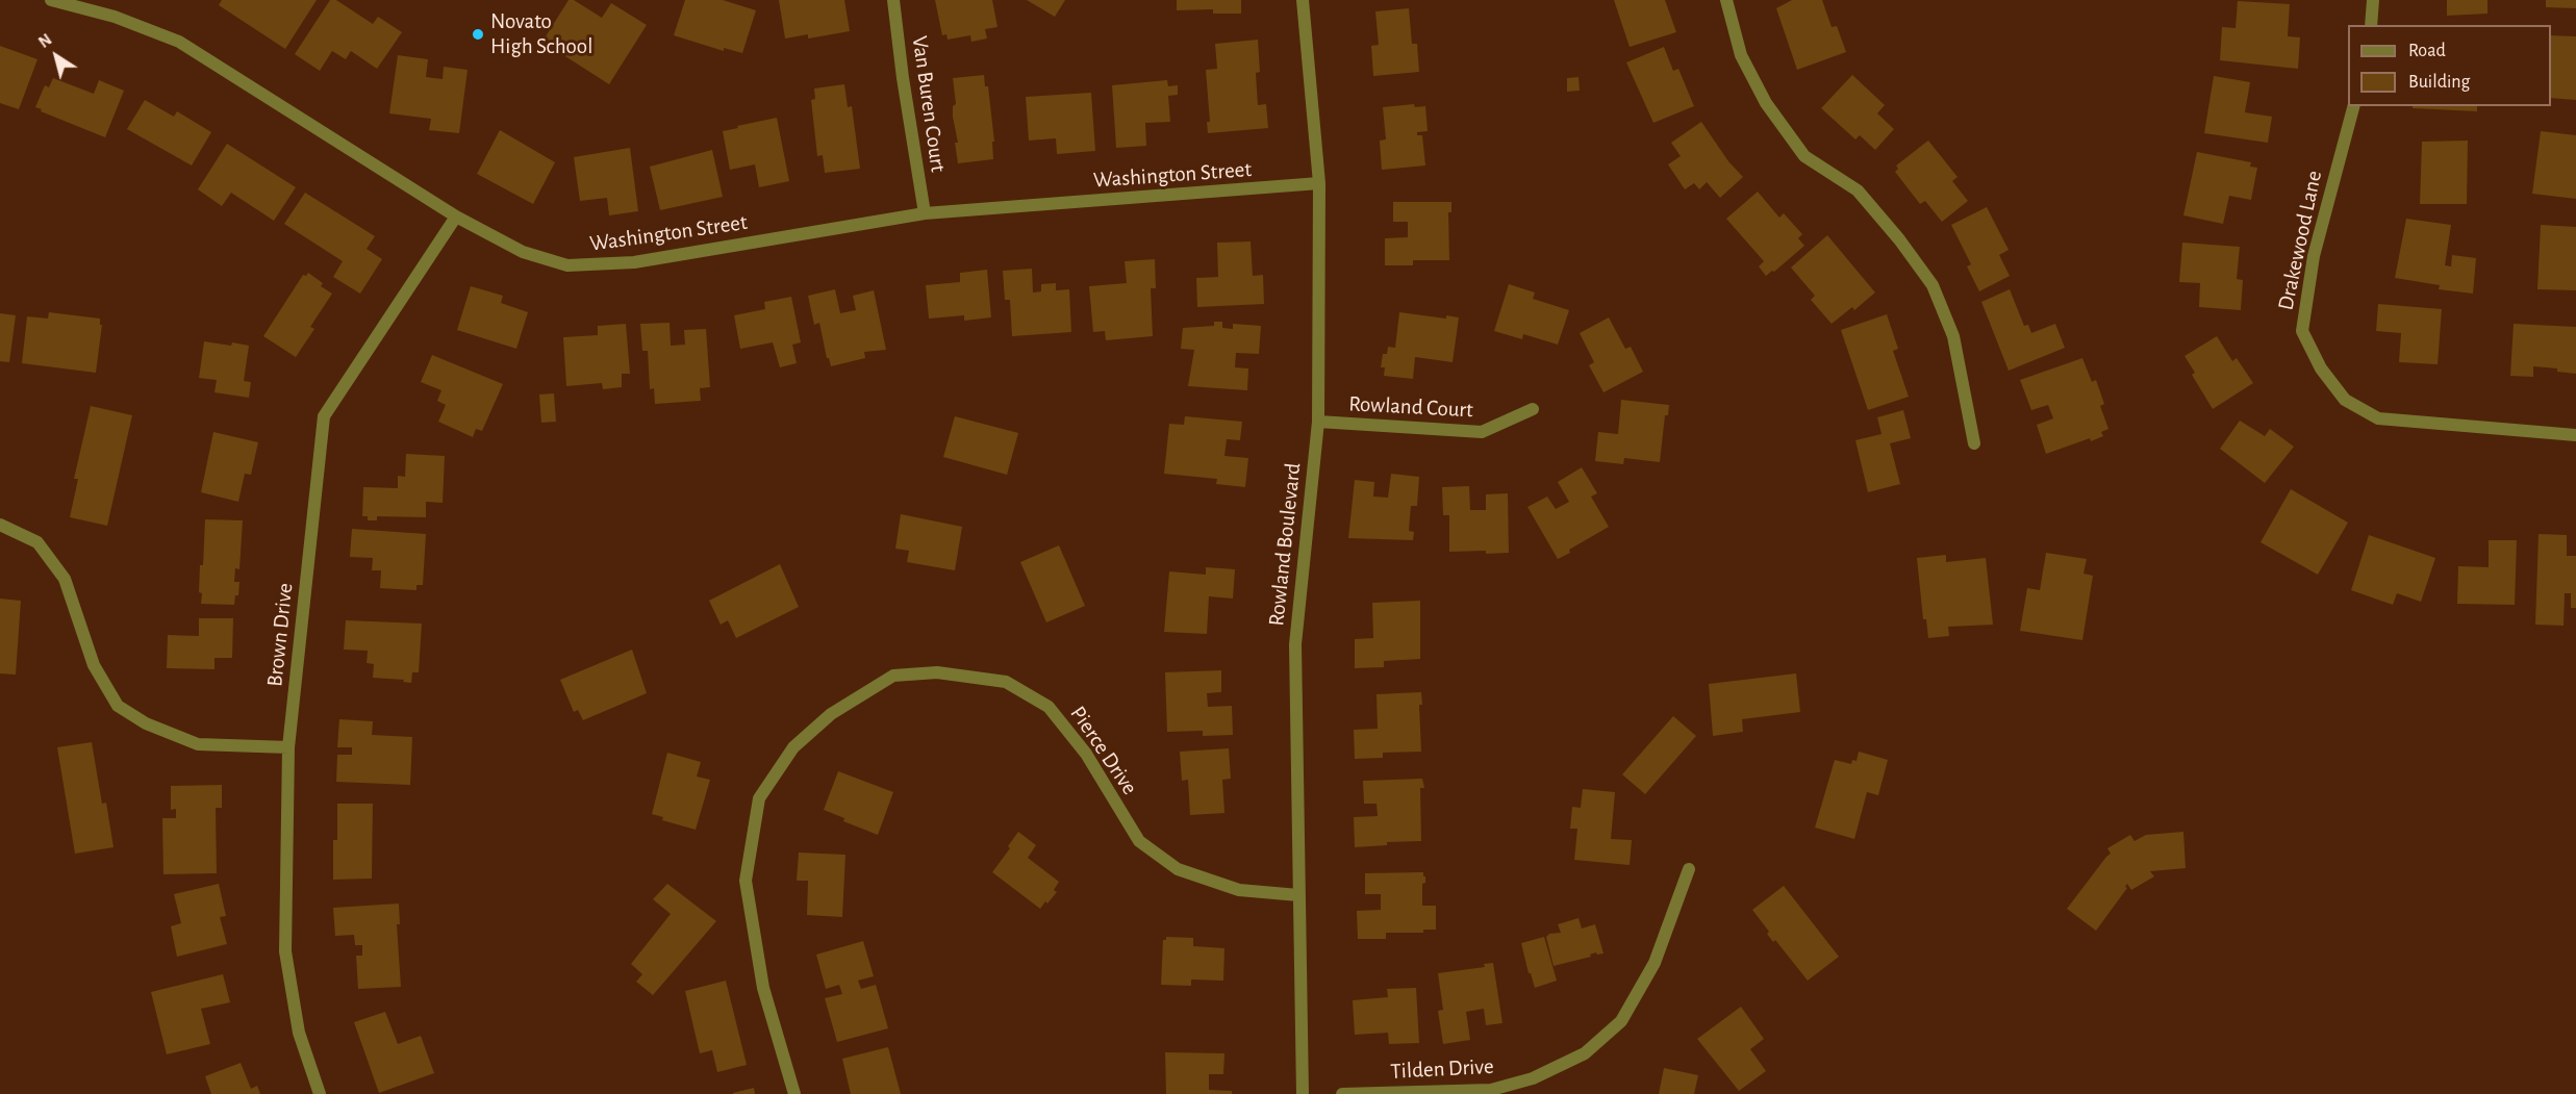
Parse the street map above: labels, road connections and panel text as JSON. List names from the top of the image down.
{
  "streets": {
    "street": [
      "Van Buren Court",
      "Washington Street",
      "Drakewood Lane",
      "Rowland Court",
      "Rowland Boulevard",
      "Brown Drive",
      "Pierce Drive",
      "Tilden Drive"
    ]
  },
  "crossings": [
    ["Van Buren Court", "Washington Street"],
    ["Washington Street", "Rowland Boulevard"],
    ["Washington Street", "Brown Drive"],
    ["Rowland Court", "Rowland Boulevard"],
    ["Rowland Boulevard", "Pierce Drive"]
  ],
  "places": ["Novato High School"],
  "legend": ["Road", "Building"],
  "north": "top left"
}
